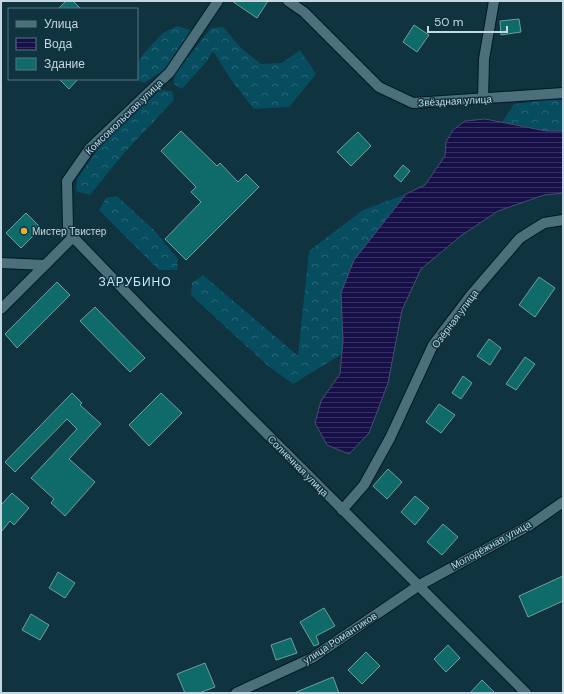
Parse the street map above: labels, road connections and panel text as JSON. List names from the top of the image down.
{
  "streets": {
    "street": [
      "Звёздная улица",
      "Комсомольская улица",
      "Озёрная улица",
      "Солнечная улица",
      "Молодёжная улица",
      "улица Романтиков"
    ]
  },
  "crossings": [
    ["Комсомольская улица", "Солнечная улица"],
    ["Озёрная улица", "Солнечная улица"],
    ["Солнечная улица", "Молодёжная улица"],
    ["Солнечная улица", "улица Романтиков"],
    ["Молодёжная улица", "улица Романтиков"]
  ],
  "districts": ["ЗАРУБИНО"],
  "places": ["Мистер Твистер"],
  "legend": ["Улица", "Вода", "Здание"],
  "scale_bar": "50 m"
}
